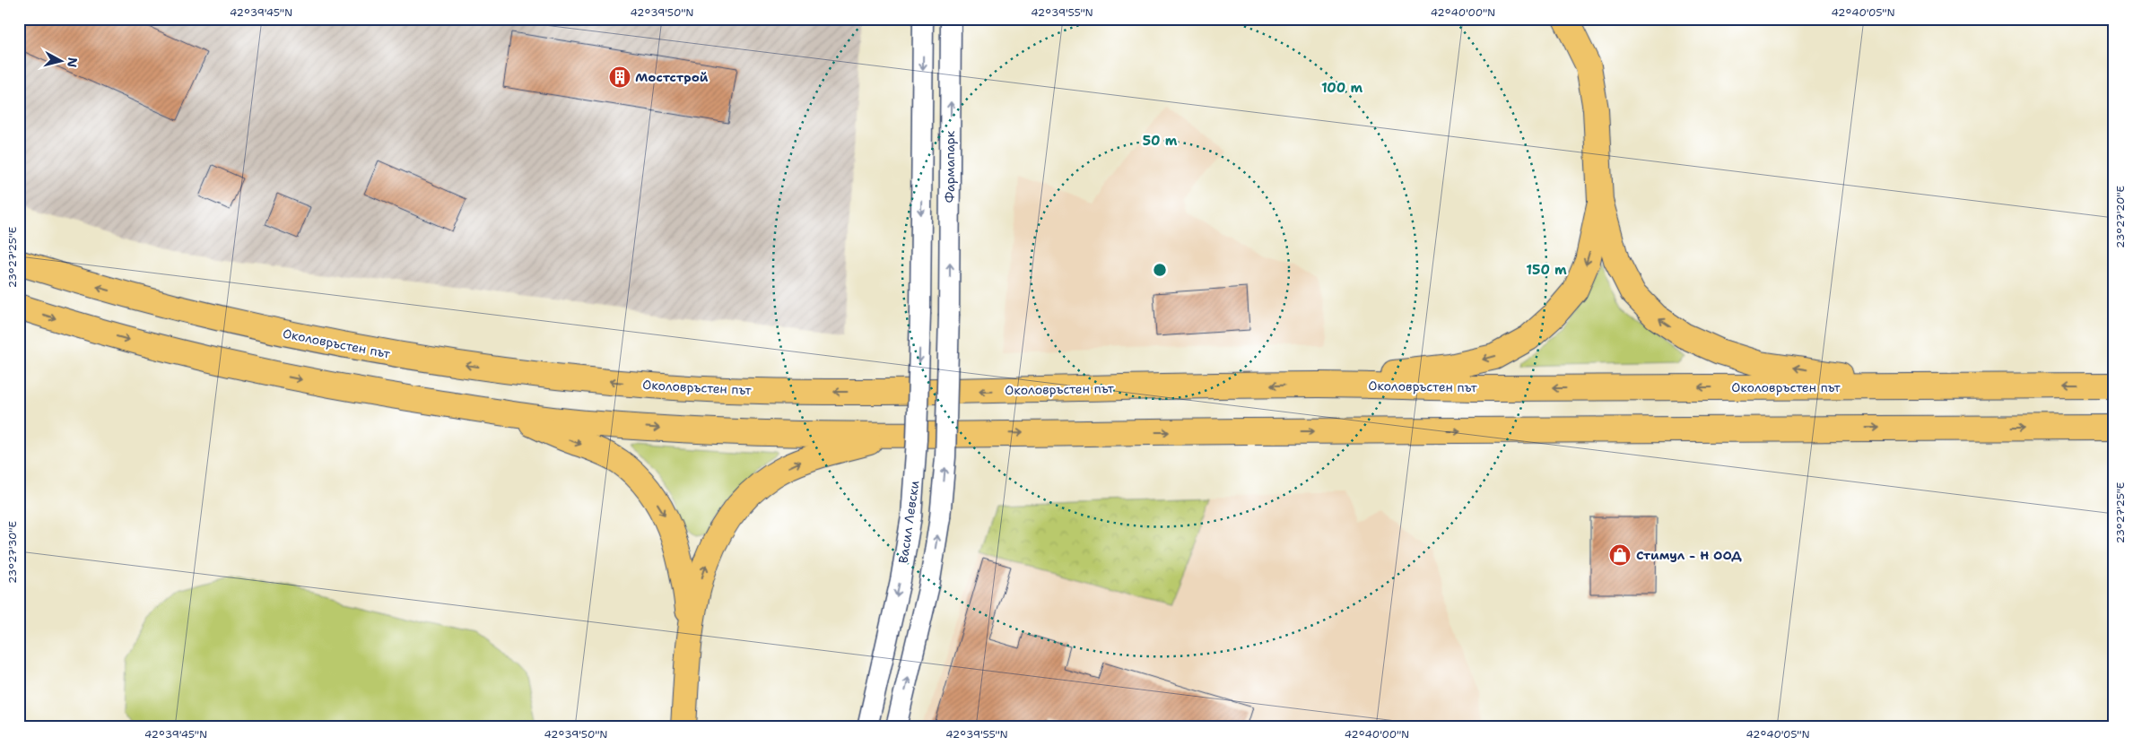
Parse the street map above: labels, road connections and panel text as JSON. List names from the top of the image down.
{
  "streets": {
    "highway": ["Околовръстен път"],
    "street": ["Фармапарк", "Васил Левски"]
  },
  "one_way": ["Фармапарк", "Васил Левски"],
  "places": {
    "building": ["Мостстрой"],
    "shop": ["Стимул - Н ООД"]
  },
  "north": "right",
  "coordinates": [
    "42°39'45\"N",
    "42°39'50\"N",
    "42°39'55\"N",
    "42°40'00\"N",
    "42°40'05\"N",
    "23°27'20\"E",
    "23°27'25\"E",
    "23°27'30\"E"
  ],
  "rings": ["100 m", "50 m", "150 m"]
}
